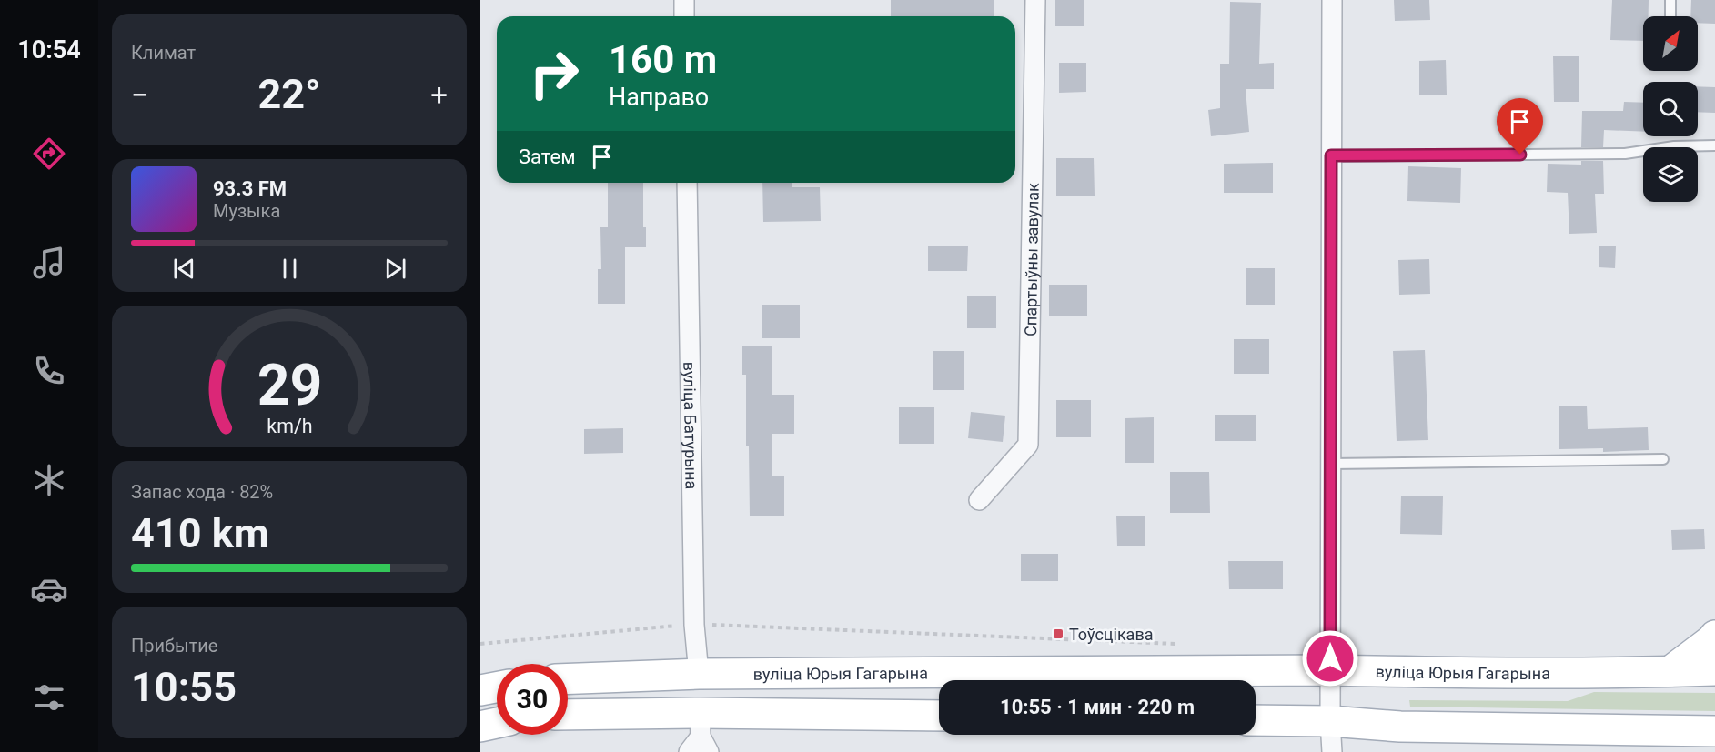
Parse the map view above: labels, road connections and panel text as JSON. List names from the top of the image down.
{
  "streets": {
    "main road": ["вуліца Юрыя Гагарына"],
    "street": ["Спартыўны завулак", "вуліца Батурына"]
  },
  "crossings": [
    ["вуліца Батурына", "вуліца Юрыя Гагарына"]
  ],
  "places": {
    "transit": ["Тоўсцікава"]
  },
  "north": "top right",
  "page": {
    "tabs": "10:54",
    "tile": [
      "Климат",
      ["Запас хода · 82%", "410 km"],
      ["Прибытие", "10:55"]
    ],
    "turn": ["160 m", "Направо"],
    "heat": ["−", "22°", "+"],
    "then": "Затем",
    "song": ["93.3 FM", "Музыка"],
    "limit": "30",
    "trip": "10:55 · 1 мин · 220 m",
    "gauge": ["29", "km/h"]
  }
}
